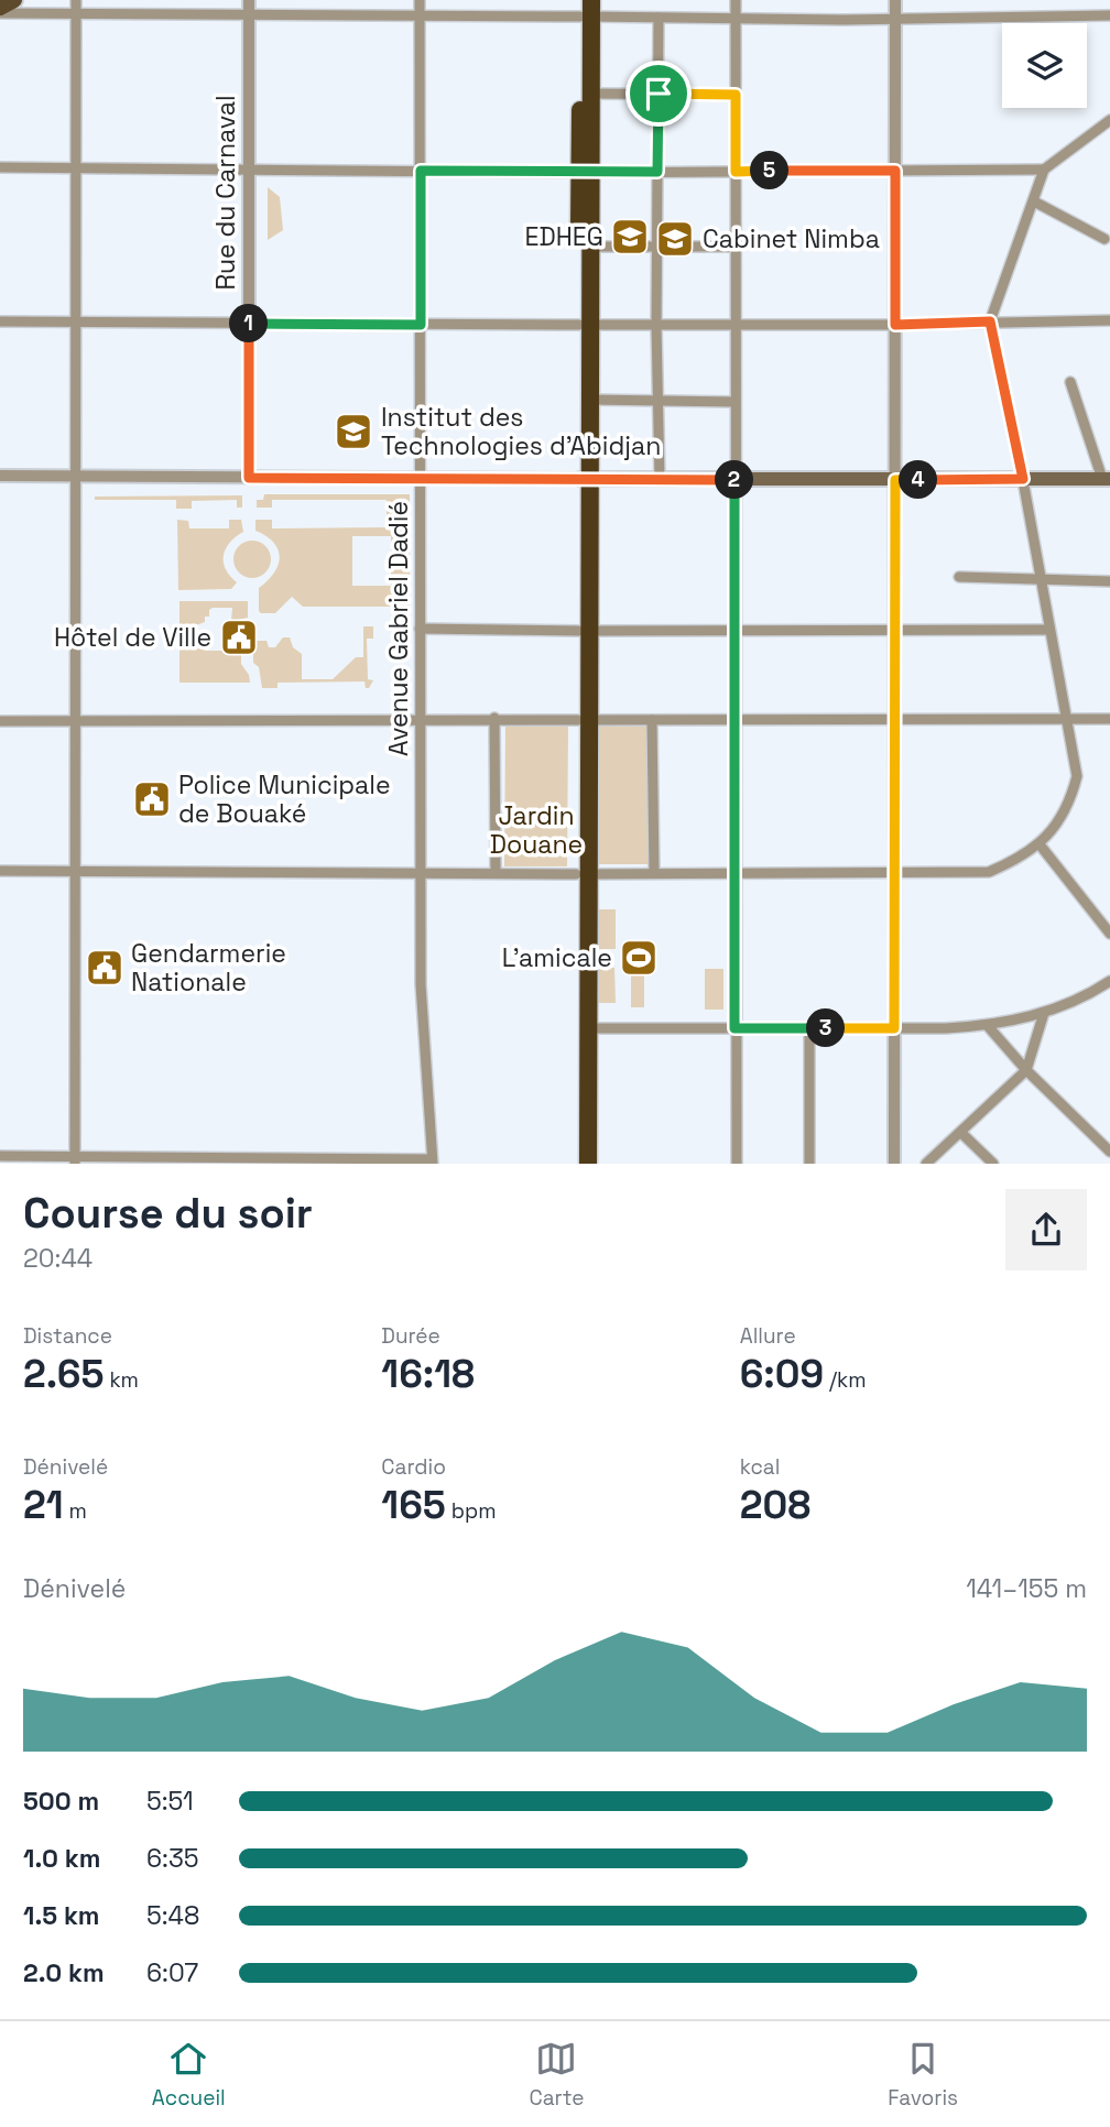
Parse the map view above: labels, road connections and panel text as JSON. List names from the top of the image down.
{
  "streets": {
    "street": ["Rue du Carnaval", "Avenue Gabriel Dadié"]
  },
  "parks": ["Jardin Douane"],
  "places": {
    "school or university": ["EDHEG", "Cabinet Nimba", "Institut des Technologies d'Abidjan"],
    "public building": ["Hôtel de Ville", "Police Municipale de Bouaké", "Gendarmerie Nationale"],
    "sports": ["L'amicale"]
  },
  "page": {
    "pins": [
      "5",
      "1",
      "2",
      "4",
      "3"
    ],
    "heading": ["Course du soir", "20:44"],
    "stats": [
      ["Distance", "2.65 km"],
      ["Durée", "16:18"],
      ["Allure", "6:09 /km"],
      ["Dénivelé", "21 m"],
      ["Cardio", "165 bpm"],
      ["kcal", "208"]
    ],
    "chart": ["Dénivelé", "141–155 m"],
    "list": [
      {
        "name": "500 m",
        "note": "5:51"
      },
      {
        "name": "1.0 km",
        "note": "6:35"
      },
      {
        "name": "1.5 km",
        "note": "5:48"
      },
      {
        "name": "2.0 km",
        "note": "6:07"
      }
    ],
    "tabs": ["Accueil", "Carte", "Favoris"]
  }
}
